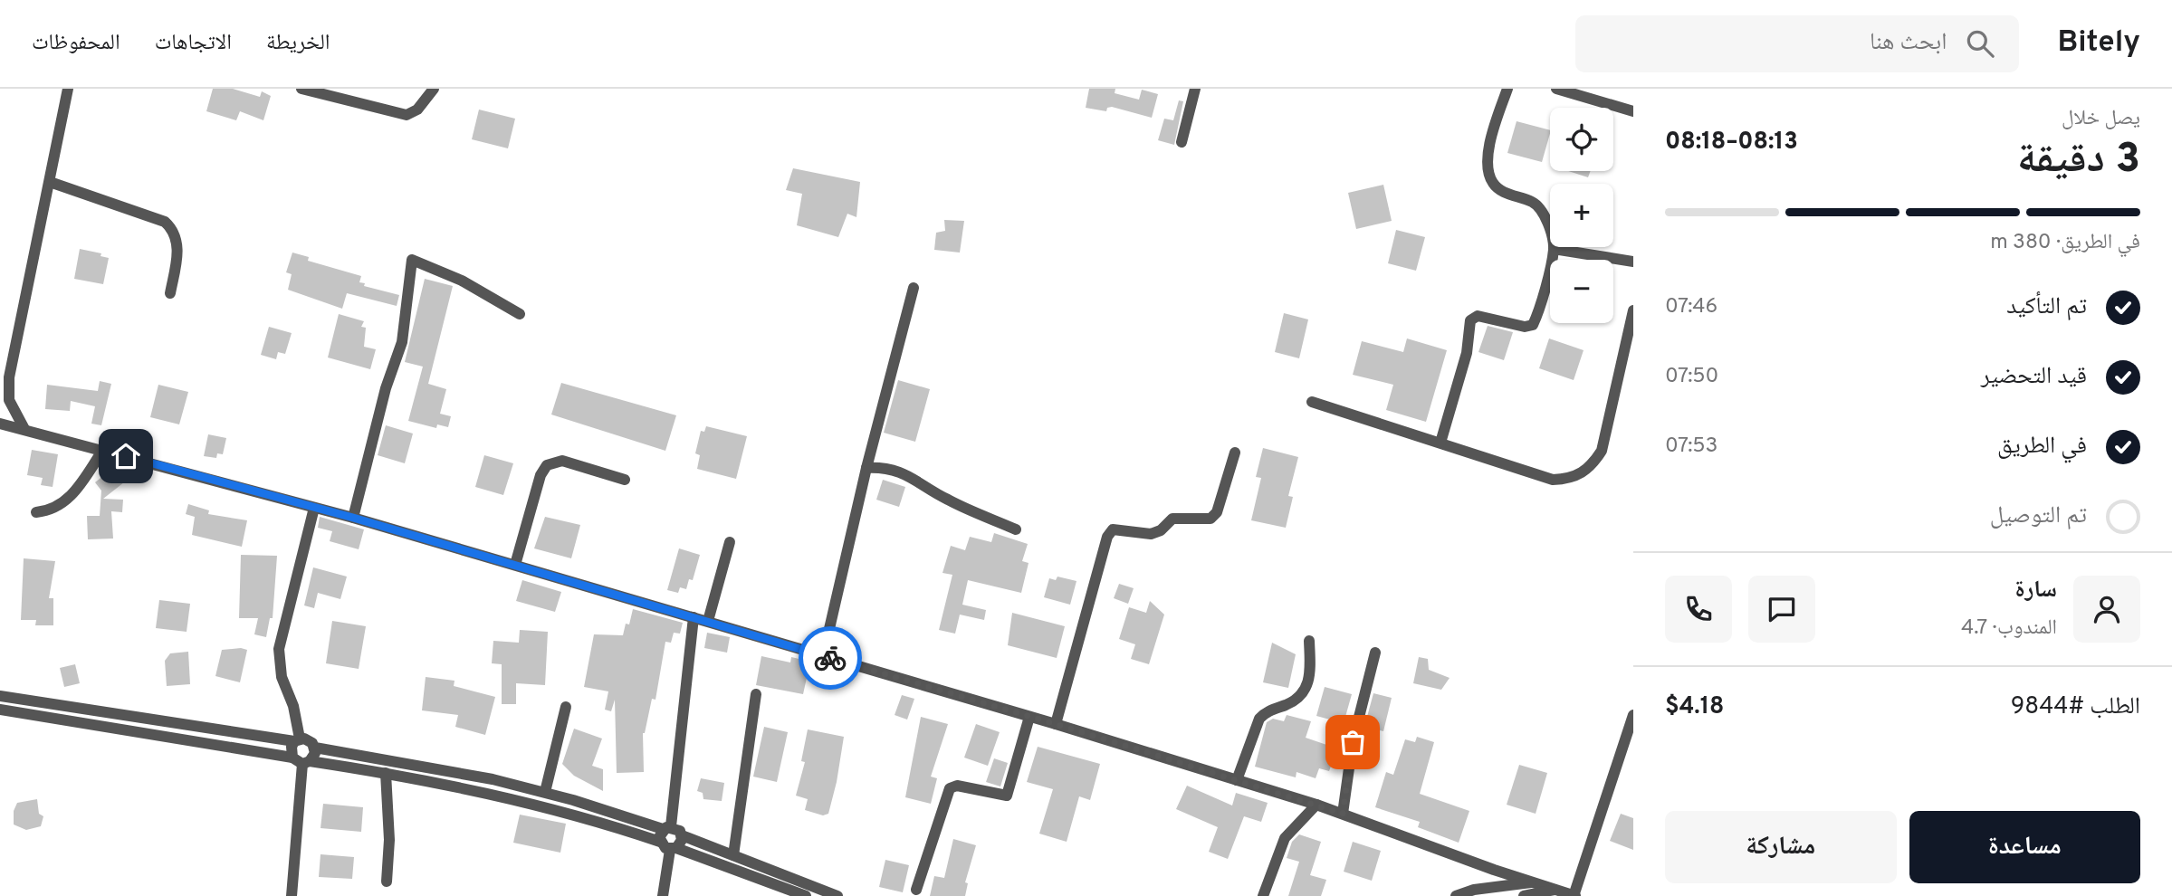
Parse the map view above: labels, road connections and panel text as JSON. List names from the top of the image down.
{
  "page": {
    "header": "Bitely",
    "search": "ابحث هنا",
    "nav": ["الخريطة", "الاتجاهات", "المحفوظات"],
    "heading": ["3 دقيقة", "يصل خلال", "08:13–08:18"],
    "panel": [
      "سارة",
      "المندوب · 4.7",
      "الطلب #9844",
      "$4.18"
    ],
    "map_buttons": ["+", "−"],
    "bar": "في الطريق · 380 m",
    "list": [
      ["تم التأكيد", "07:46"],
      ["قيد التحضير", "07:50"],
      ["في الطريق", "07:53"],
      "تم التوصيل"
    ],
    "buttons": ["مساعدة", "مشاركة"]
  }
}
